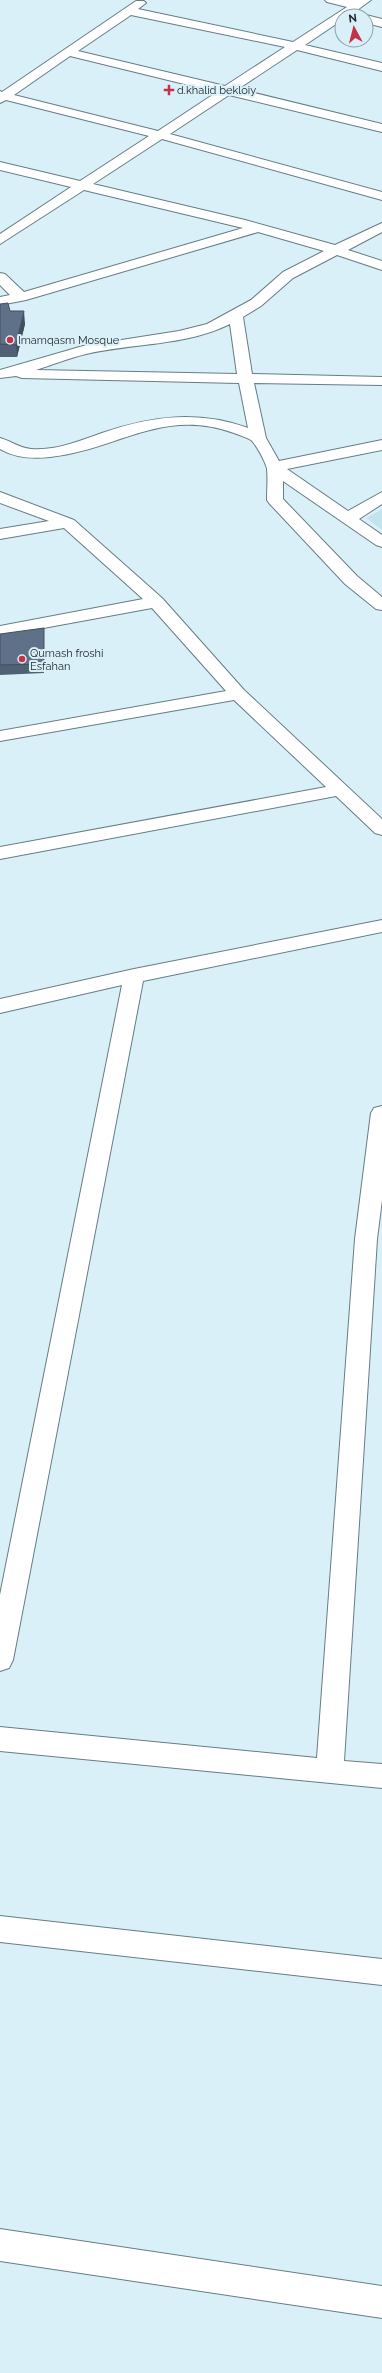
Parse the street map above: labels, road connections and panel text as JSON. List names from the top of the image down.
{
  "places": {
    "health": ["d.khalid bekloiy"],
    "other": ["Imamqasm Mosque", "Qumash froshi Esfahan"]
  },
  "north": "top"
}
